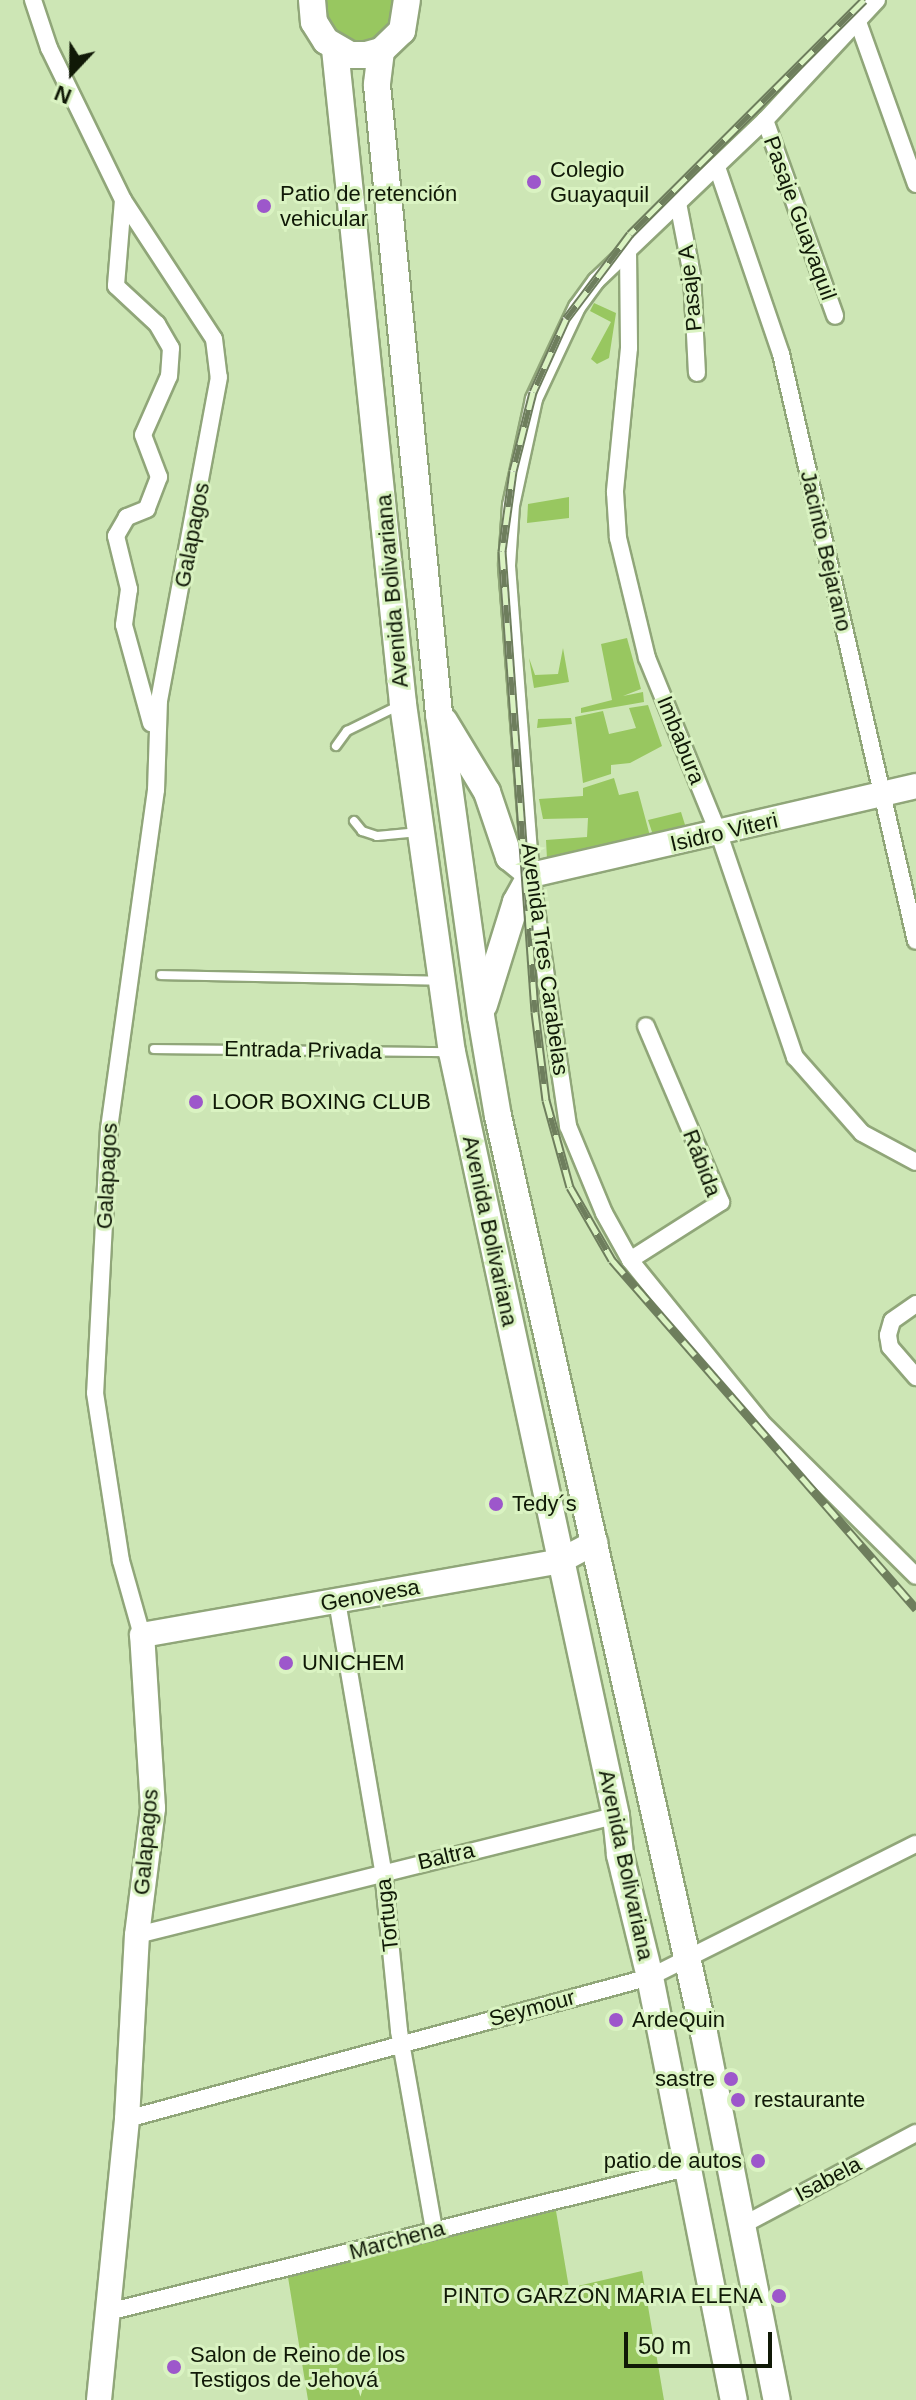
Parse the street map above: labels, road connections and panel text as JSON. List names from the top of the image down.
{
  "streets": {
    "main road": ["Avenida Bolivariana"],
    "street": [
      "Pasaje Guayaquil",
      "Pasaje A",
      "Galapagos",
      "Jacinto Bejarano",
      "Imbabura",
      "Isidro Viteri",
      "Avenida Tres Carabelas",
      "Rábida",
      "Genovesa",
      "Baltra",
      "Tortuga",
      "Seymour",
      "Isabela",
      "Marchena"
    ],
    "lane": ["Entrada Privada"]
  },
  "crossings": [
    ["Pasaje Guayaquil", "Avenida Tres Carabelas"],
    ["Pasaje A", "Avenida Tres Carabelas"],
    ["Galapagos", "Genovesa"],
    ["Galapagos", "Baltra"],
    ["Galapagos", "Seymour"],
    ["Galapagos", "Marchena"],
    ["Jacinto Bejarano", "Isidro Viteri"],
    ["Jacinto Bejarano", "Avenida Tres Carabelas"],
    ["Avenida Bolivariana", "Entrada Privada"],
    ["Avenida Bolivariana", "Genovesa"],
    ["Avenida Bolivariana", "Baltra"],
    ["Avenida Bolivariana", "Seymour"],
    ["Avenida Bolivariana", "Isabela"],
    ["Avenida Bolivariana", "Marchena"],
    ["Imbabura", "Isidro Viteri"],
    ["Imbabura", "Avenida Tres Carabelas"],
    ["Isidro Viteri", "Avenida Tres Carabelas"],
    ["Avenida Tres Carabelas", "Rábida"],
    ["Genovesa", "Tortuga"],
    ["Baltra", "Tortuga"],
    ["Tortuga", "Seymour"],
    ["Tortuga", "Marchena"]
  ],
  "places": [
    "Colegio Guayaquil",
    "Patio de retención vehicular",
    "LOOR BOXING CLUB",
    "Tedy´s",
    "UNICHEM",
    "ArdeQuin",
    "sastre",
    "restaurante",
    "patio de autos",
    "PINTO GARZON MARIA ELENA",
    "Salon de Reino de los Testigos de Jehová"
  ],
  "scale_bar": "50 m",
  "north": "bottom"
}
